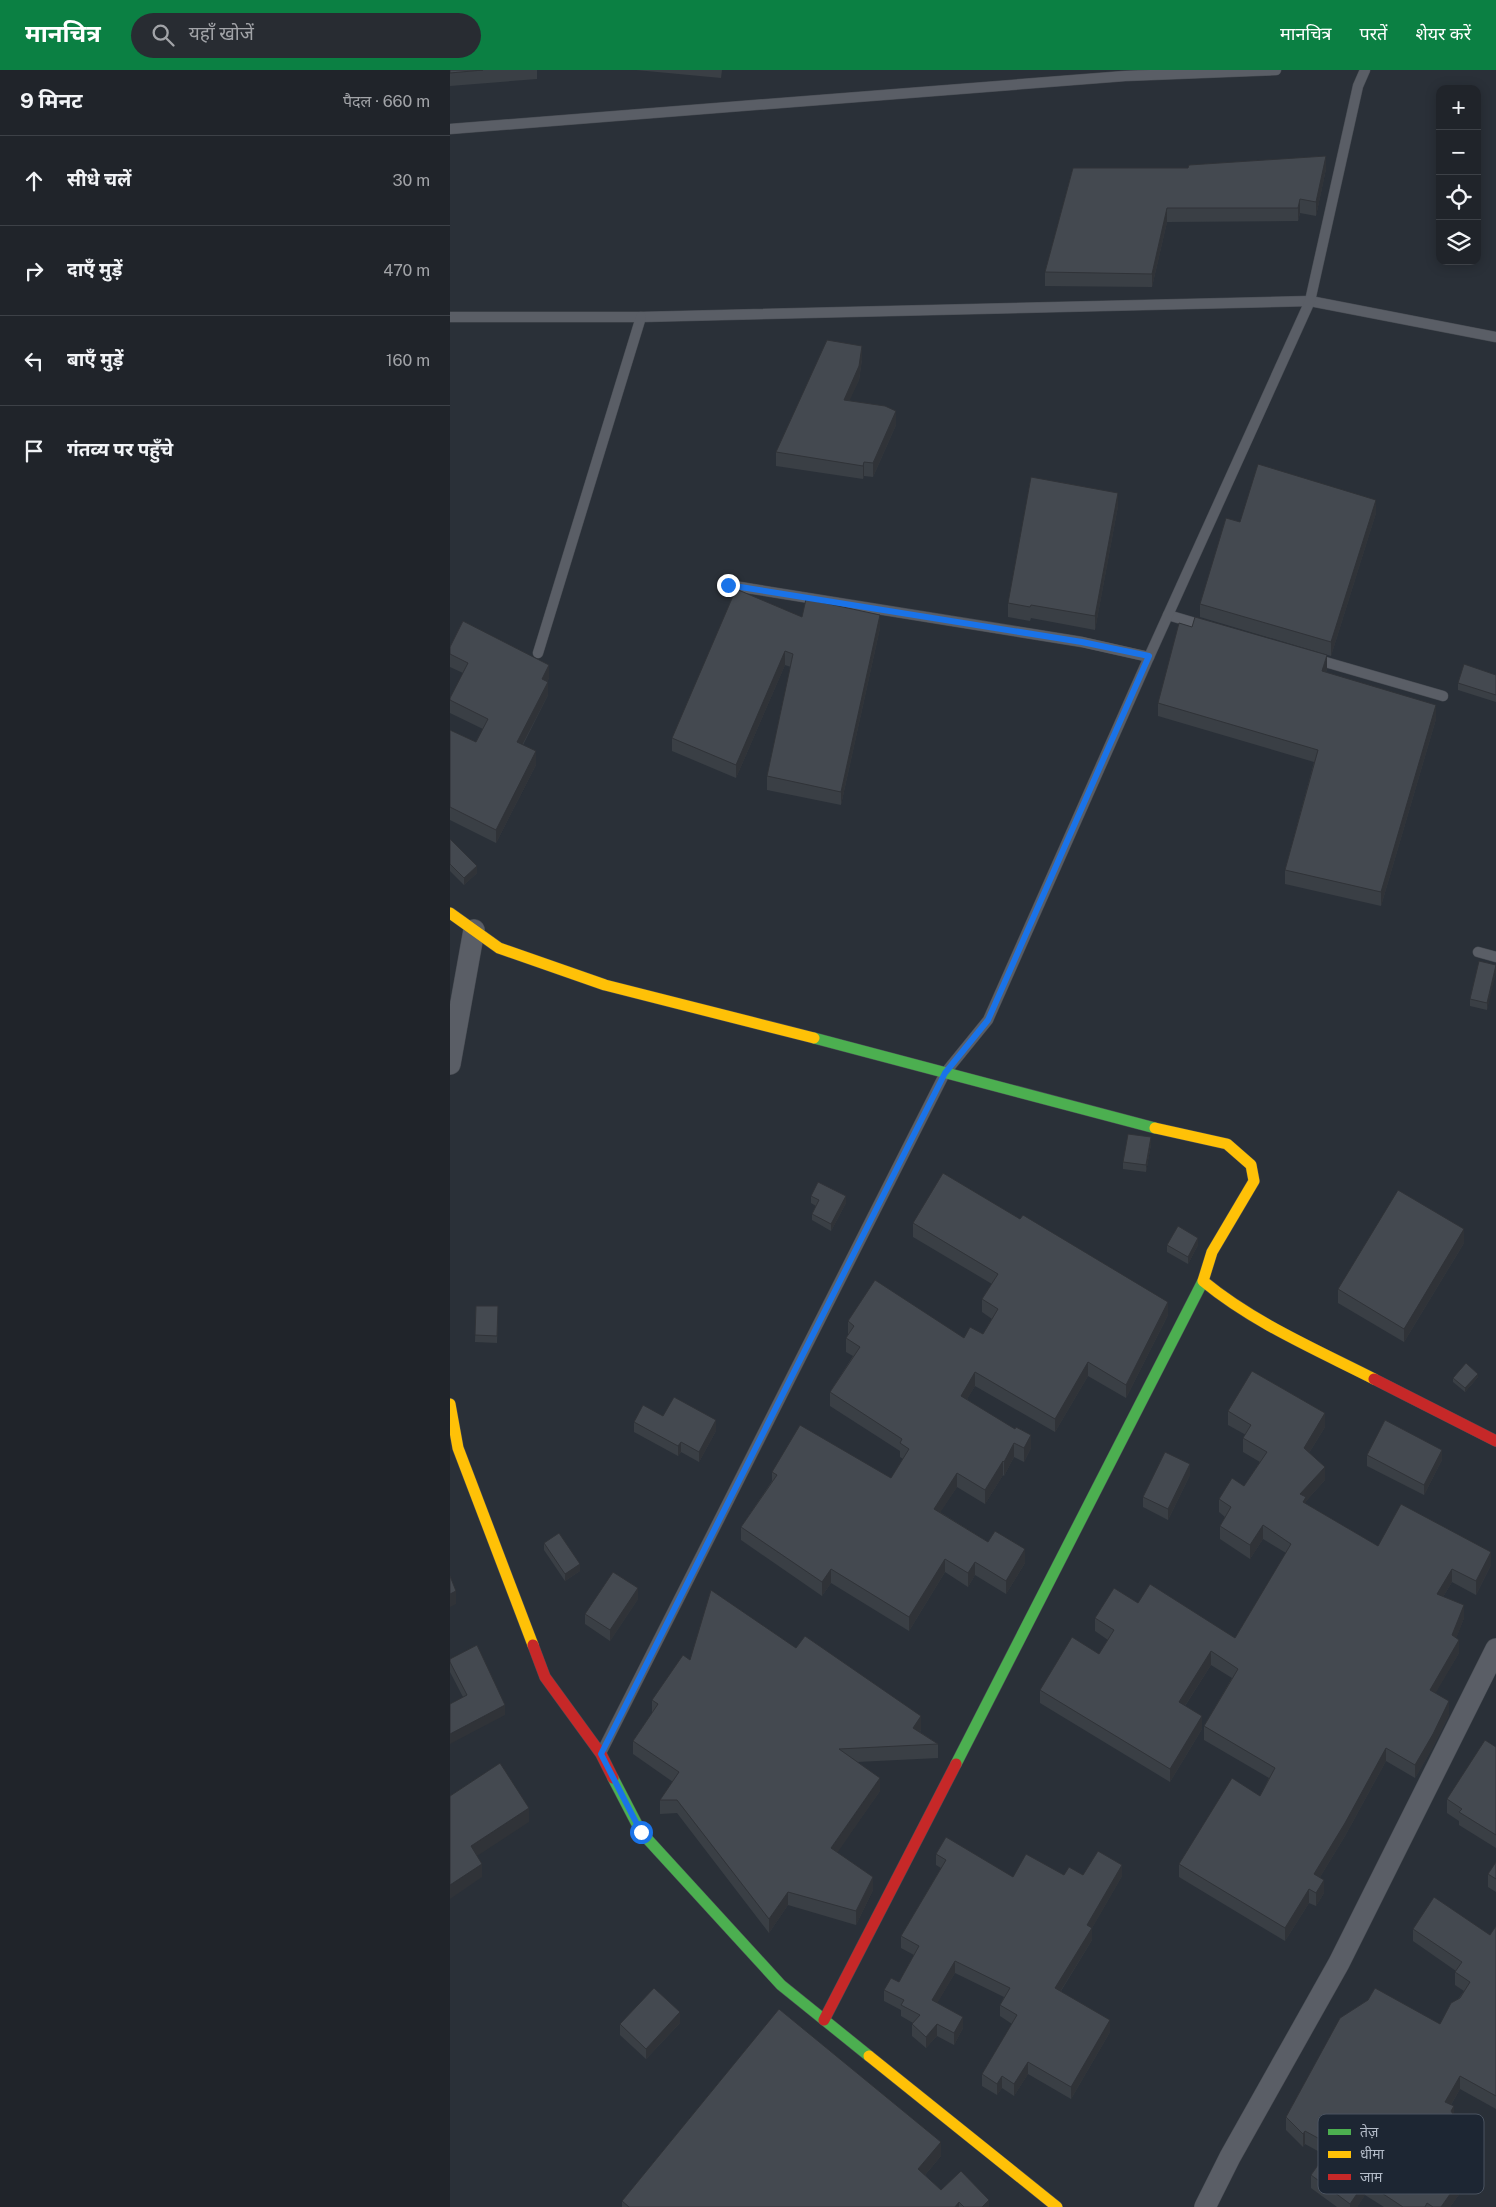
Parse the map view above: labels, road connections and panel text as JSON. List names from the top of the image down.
{
  "legend": ["तेज़", "धीमा", "जाम"],
  "page": {
    "header": "मानचित्र",
    "search": "यहाँ खोजें",
    "nav": ["मानचित्र", "परतें", "शेयर करें"],
    "heading": ["9 मिनट", "पैदल · 660 m"],
    "map_buttons": ["+", "−"],
    "list": [
      ["सीधे चलें", "30 m"],
      ["दाएँ मुड़ें", "470 m"],
      ["बाएँ मुड़ें", "160 m"],
      "गंतव्य पर पहुँचे"
    ]
  }
}
